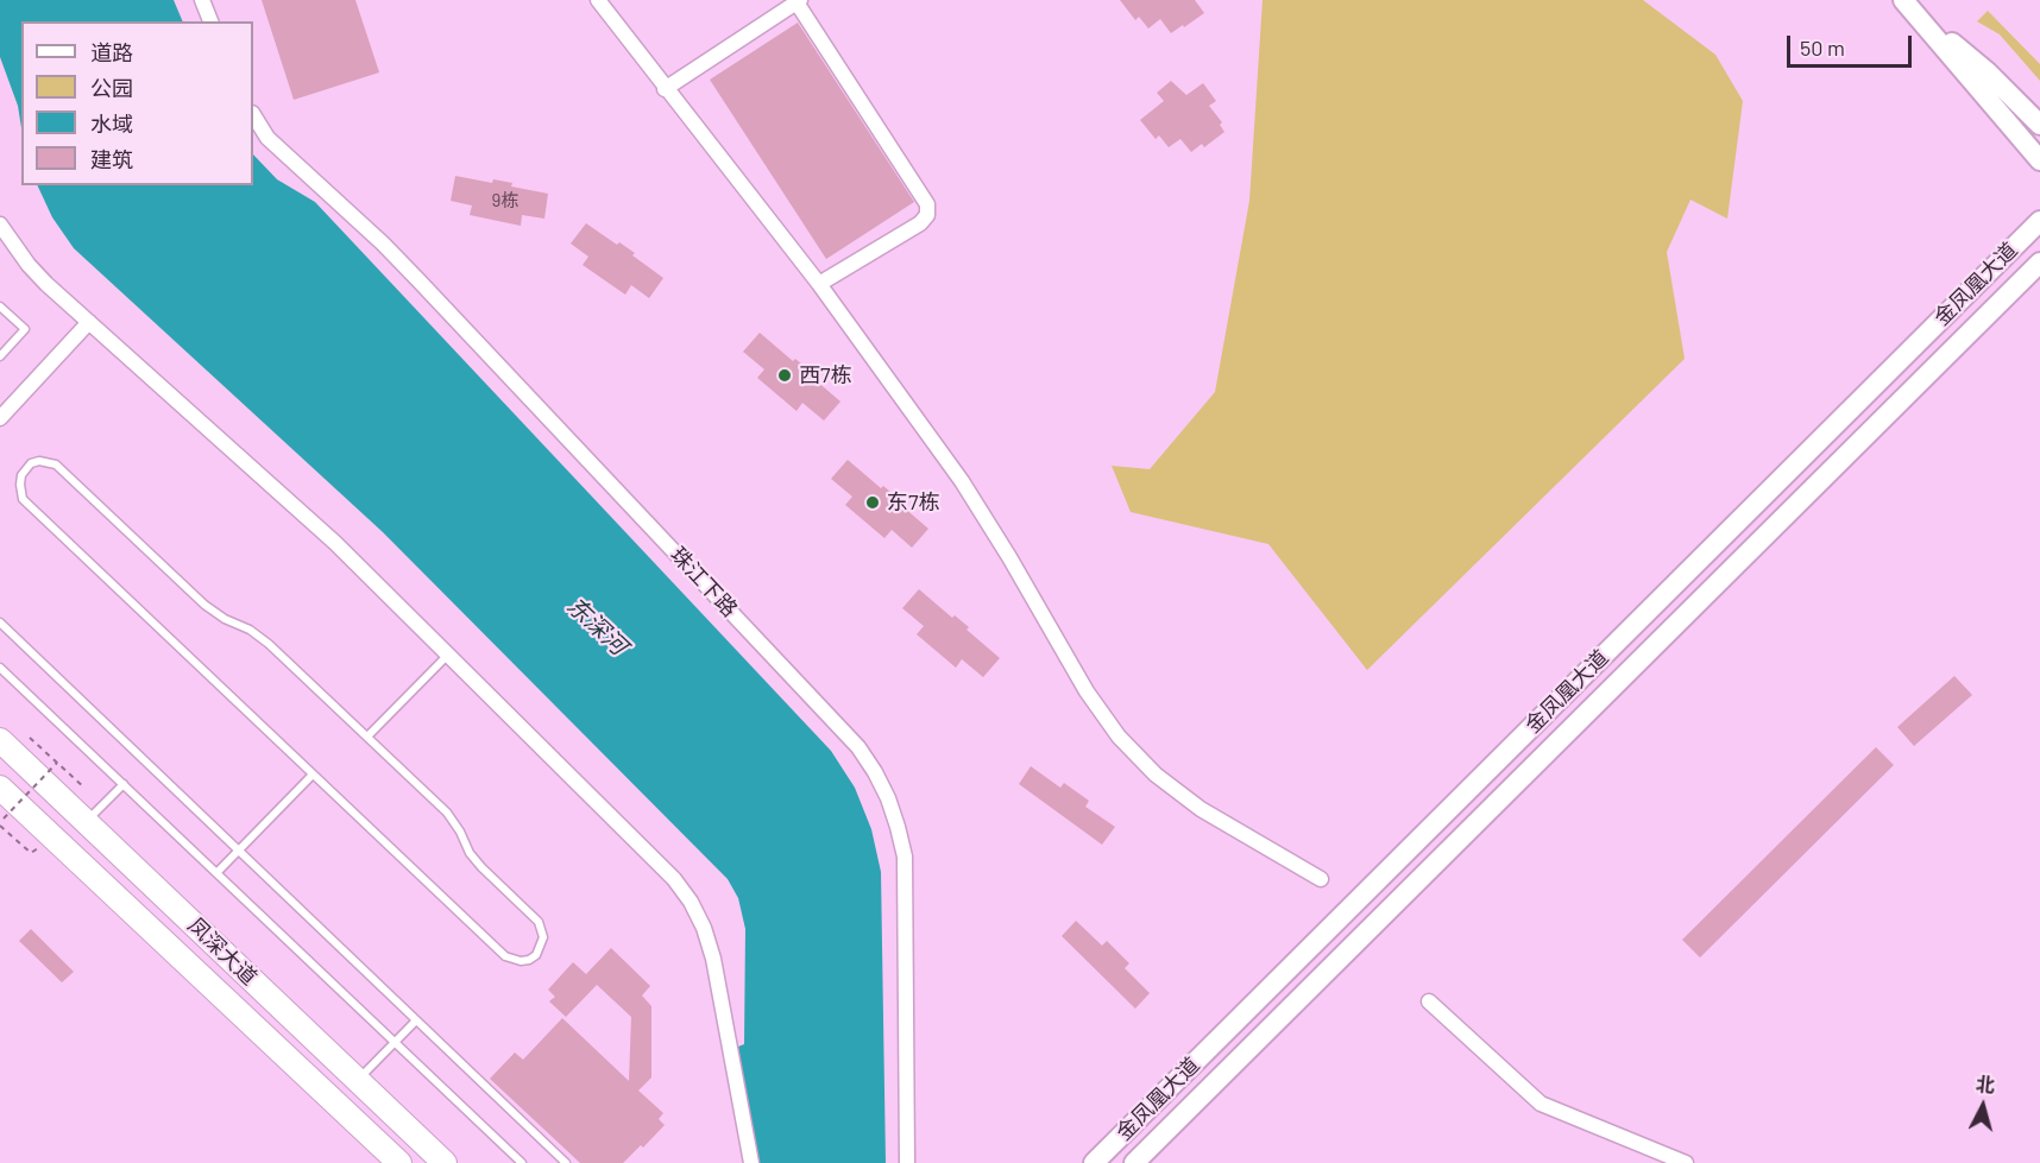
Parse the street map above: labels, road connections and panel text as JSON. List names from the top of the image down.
{
  "streets": {
    "main road": ["凤深大道"],
    "street": ["金凤凰大道", "珠江下路"]
  },
  "water": ["东深河"],
  "places": ["西7栋", "东7栋"],
  "house_numbers": ["9栋"],
  "legend": [
    "道路",
    "公园",
    "水域",
    "建筑"
  ],
  "scale_bar": "50 m",
  "north": "top"
}
